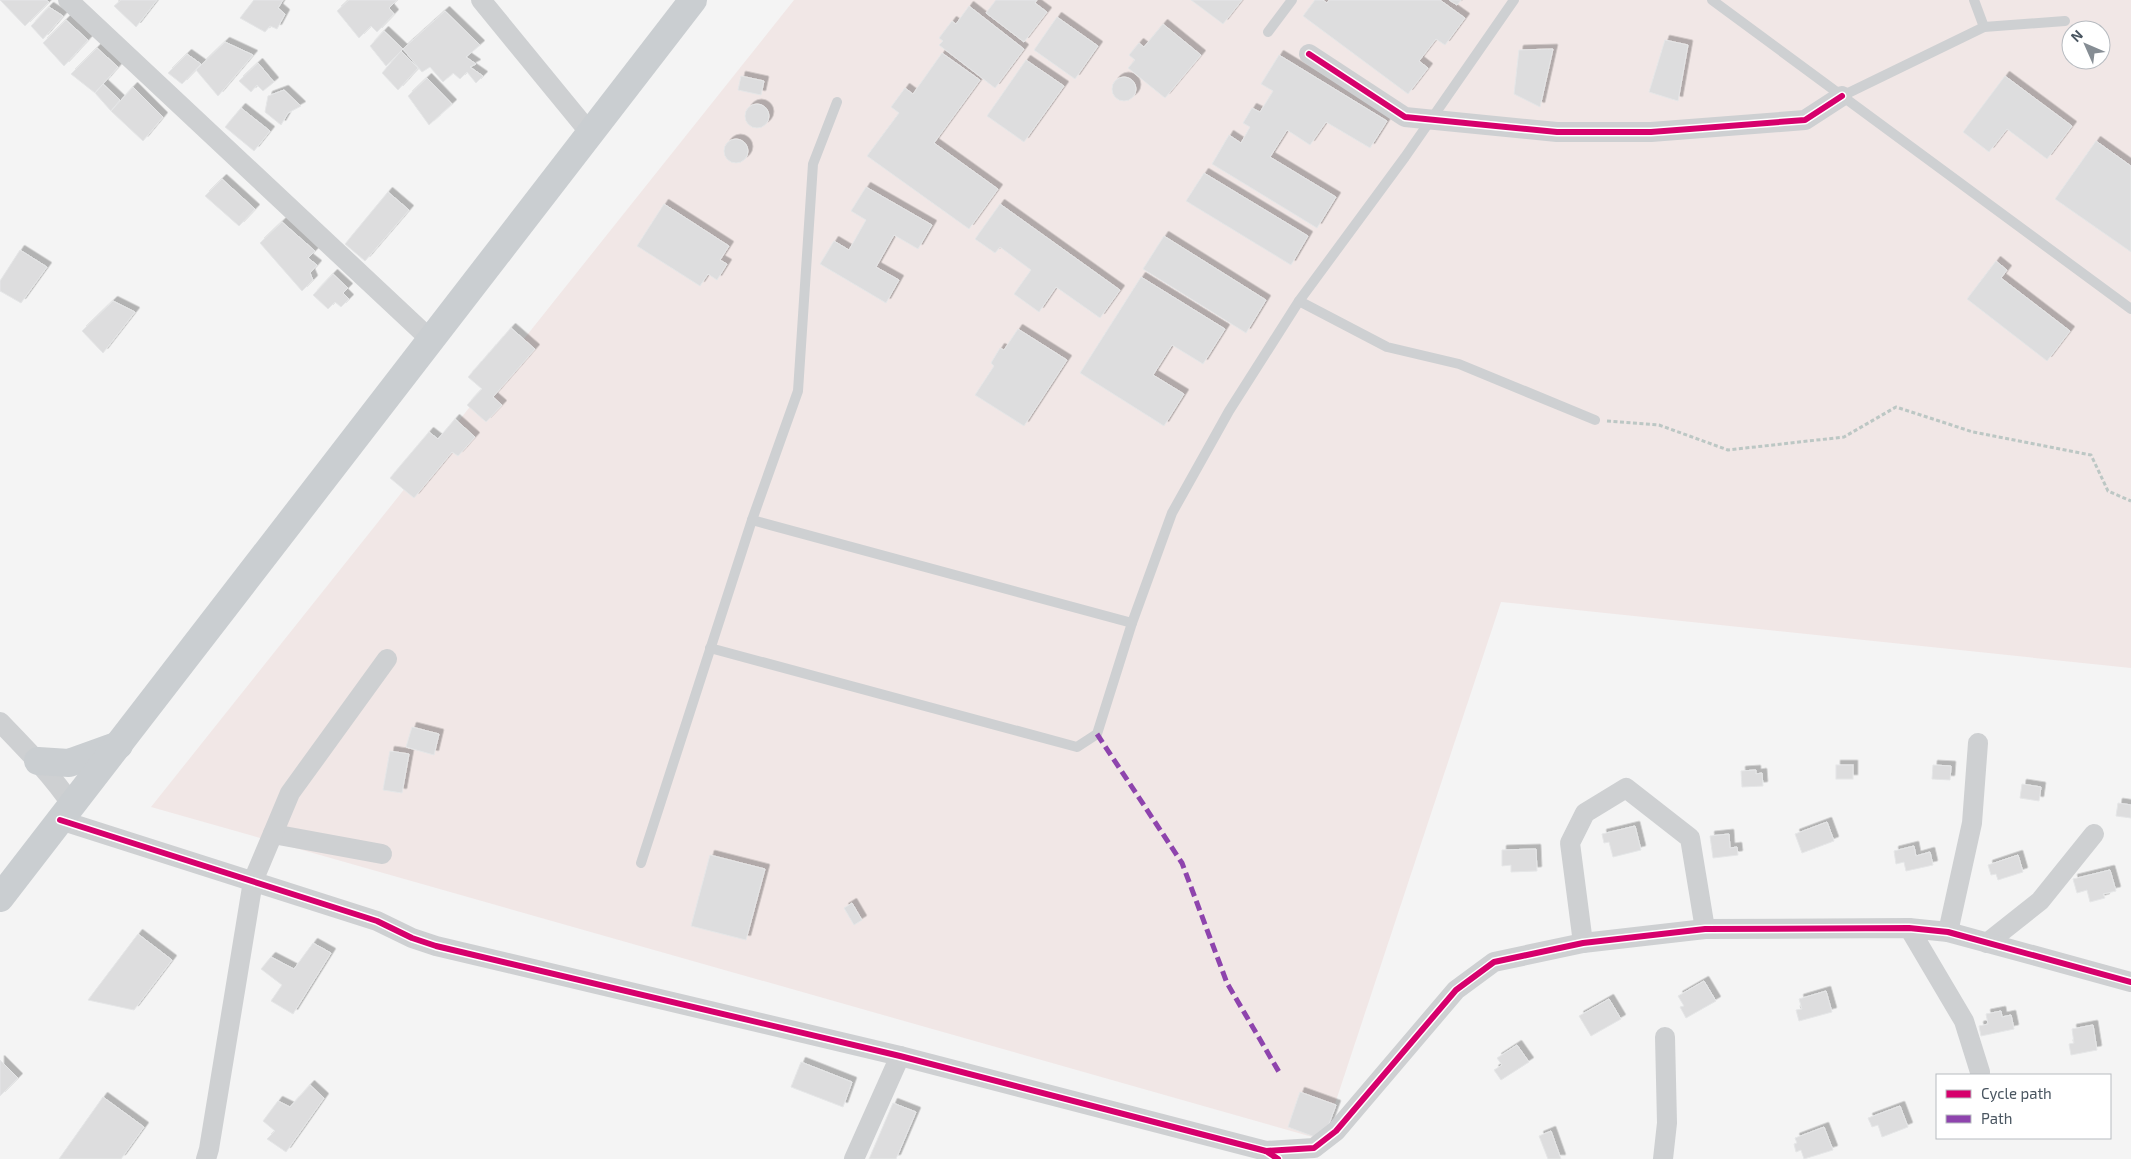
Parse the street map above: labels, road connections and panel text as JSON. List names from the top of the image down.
{
  "legend": ["Cycle path", "Path"],
  "north": "top left"
}
